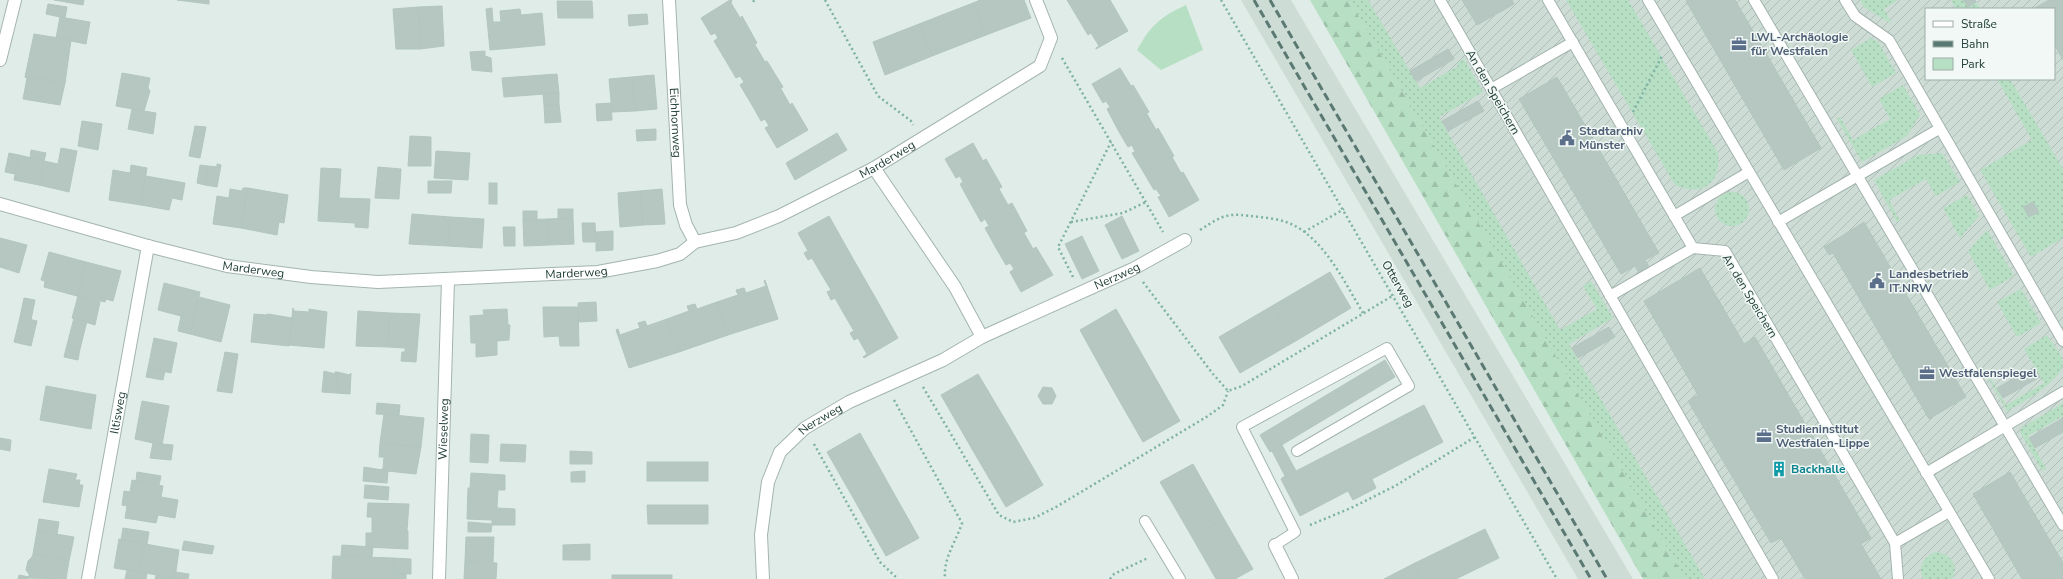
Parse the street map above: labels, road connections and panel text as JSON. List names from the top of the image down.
{
  "streets": {
    "street": [
      "Eichhornweg",
      "Marderweg",
      "Nerzweg",
      "Iltisweg",
      "Wieselweg"
    ],
    "lane": ["An den Speichern"],
    "path": ["Otterweg"]
  },
  "crossings": [
    ["Eichhornweg", "Marderweg"],
    ["Marderweg", "Iltisweg"],
    ["Marderweg", "Wieselweg"]
  ],
  "places": {
    "office": ["LWL-Archäologie für Westfalen", "Westfalenspiegel", "Studieninstitut Westfalen-Lippe"],
    "public building": ["Stadtarchiv Münster", "Landesbetrieb IT.NRW"],
    "building": ["Backhalle"]
  },
  "legend": ["Straße", "Bahn", "Park"]
}
